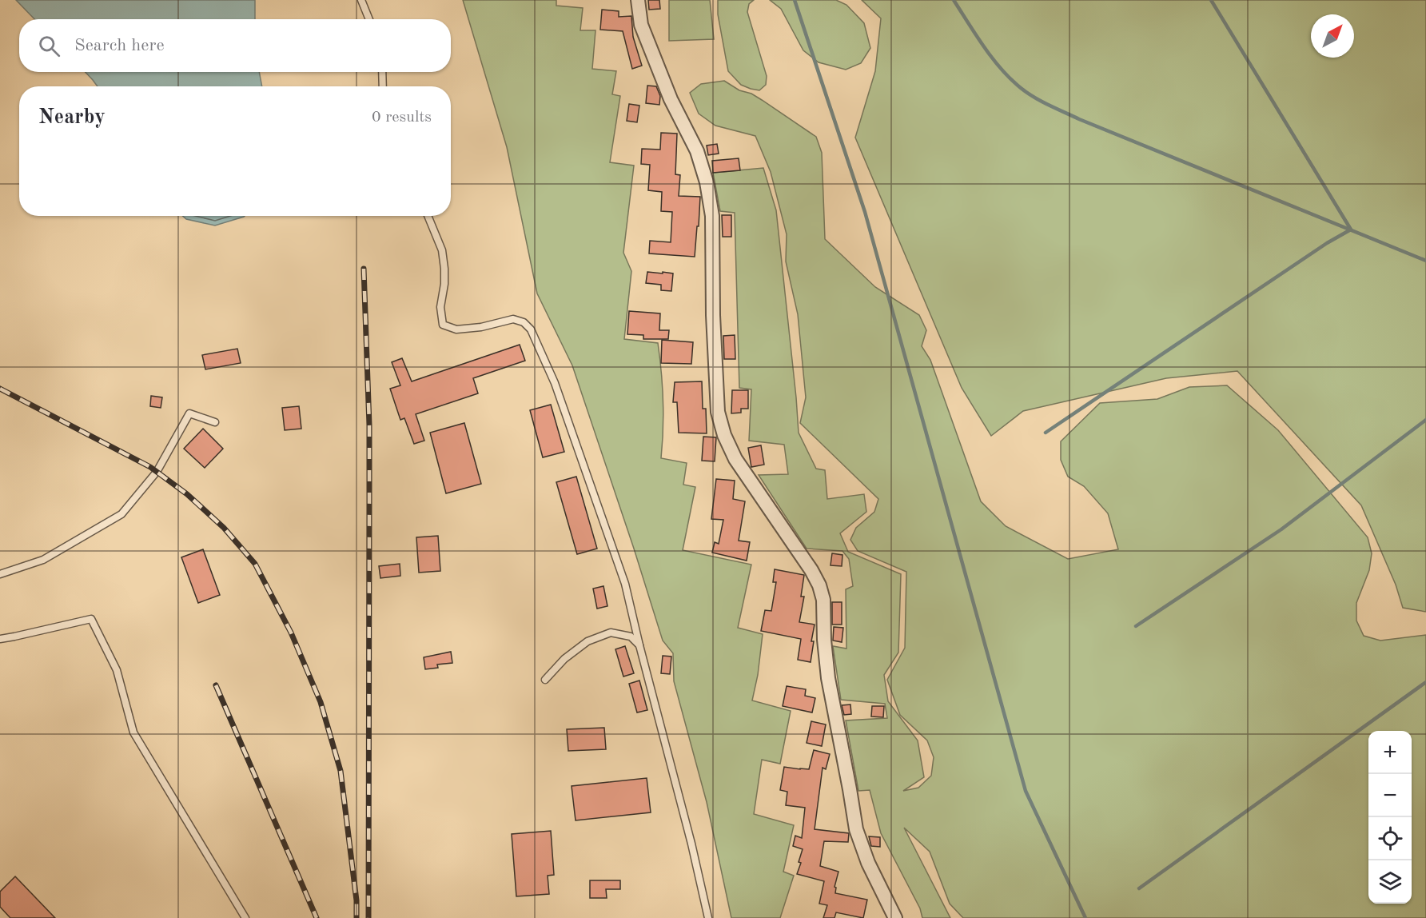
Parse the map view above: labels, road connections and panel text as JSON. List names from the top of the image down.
{
  "north": "top right",
  "page": {
    "search": "Search here",
    "heading": ["Nearby", "0 results"],
    "map_buttons": ["+", "−"]
  }
}
